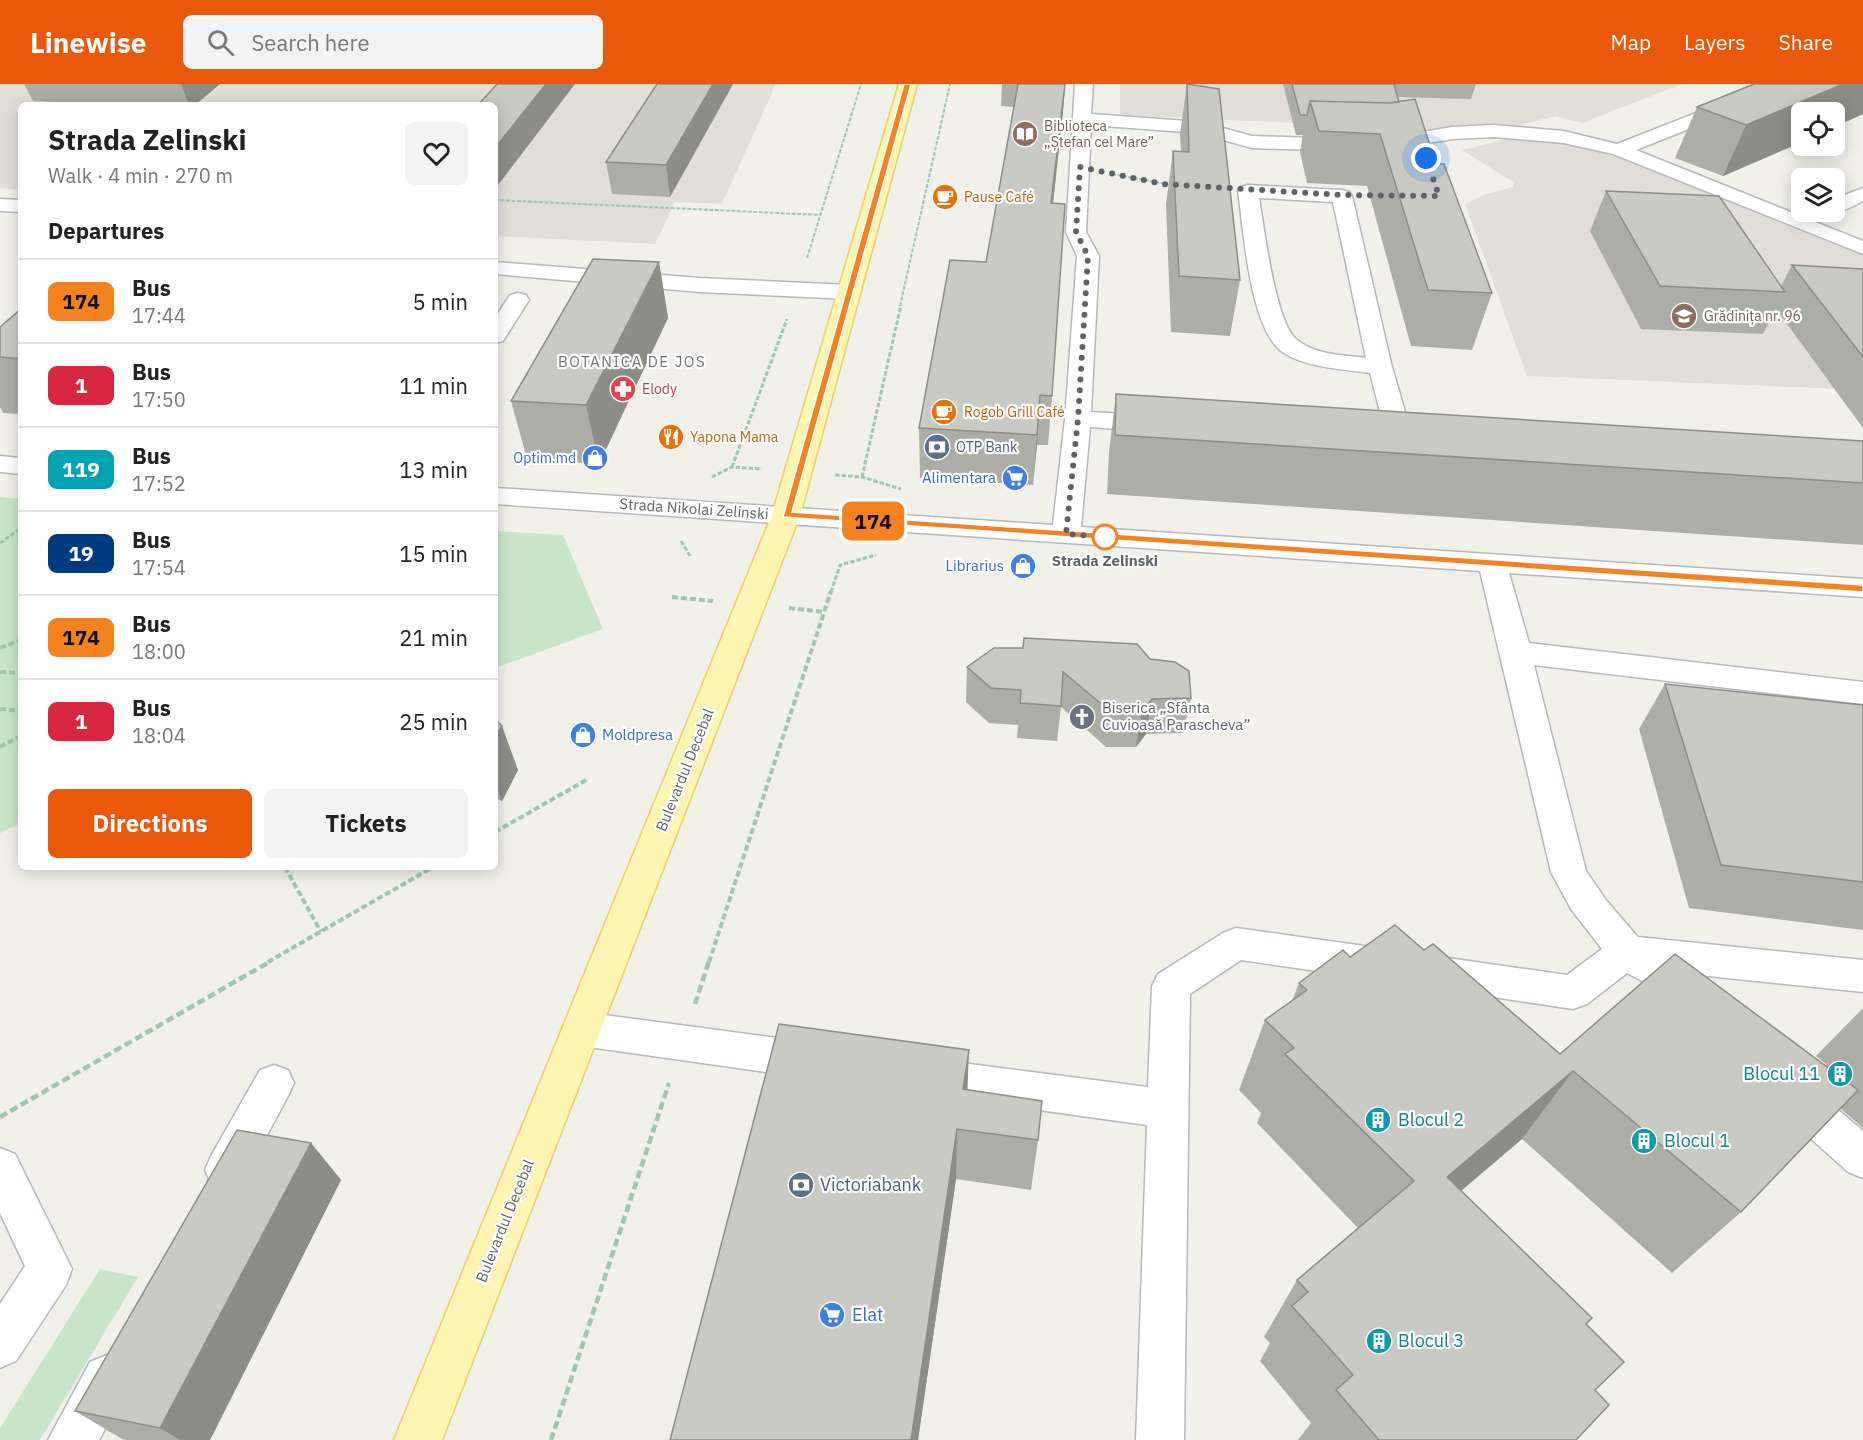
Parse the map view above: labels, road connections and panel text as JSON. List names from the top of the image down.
{
  "streets": {
    "main road": ["Bulevardul Decebal"],
    "street": ["Strada Nikolai Zelinski"]
  },
  "crossings": [
    ["Strada Nikolai Zelinski", "Bulevardul Decebal"]
  ],
  "districts": ["BOTANICA DE JOS"],
  "places": {
    "library": ["Biblioteca „Ștefan cel Mare”"],
    "cafe": ["Pause Café", "Rogob Grill Café"],
    "school or university": ["Grădinița nr. 96"],
    "pharmacy": ["Elody"],
    "restaurant": ["Yapona Mama"],
    "bank": ["OTP Bank", "Victoriabank"],
    "shop": ["Optim.md", "Librarius", "Moldpresa"],
    "supermarket": ["Alimentara", "Elat"],
    "other": ["Strada Zelinski"],
    "church": ["Biserica „Sfânta Cuvioasă Parascheva”"],
    "building": [
      "Blocul 11",
      "Blocul 2",
      "Blocul 1",
      "Blocul 3"
    ]
  },
  "lines": ["bus line 174"],
  "page": {
    "header": "Linewise",
    "search": "Search here",
    "nav": ["Map", "Layers", "Share"],
    "on_map": "174",
    "heading": [
      ["Strada Zelinski", "Walk · 4 min · 270 m"],
      "Departures"
    ],
    "list": [
      {
        "mark": "174",
        "name": "Bus",
        "note": "17:44",
        "value": "5 min"
      },
      {
        "mark": "1",
        "name": "Bus",
        "note": "17:50",
        "value": "11 min"
      },
      {
        "mark": "119",
        "name": "Bus",
        "note": "17:52",
        "value": "13 min"
      },
      {
        "mark": "19",
        "name": "Bus",
        "note": "17:54",
        "value": "15 min"
      },
      {
        "mark": "174",
        "name": "Bus",
        "note": "18:00",
        "value": "21 min"
      },
      {
        "mark": "1",
        "name": "Bus",
        "note": "18:04",
        "value": "25 min"
      }
    ],
    "buttons": ["Directions", "Tickets"]
  }
}
